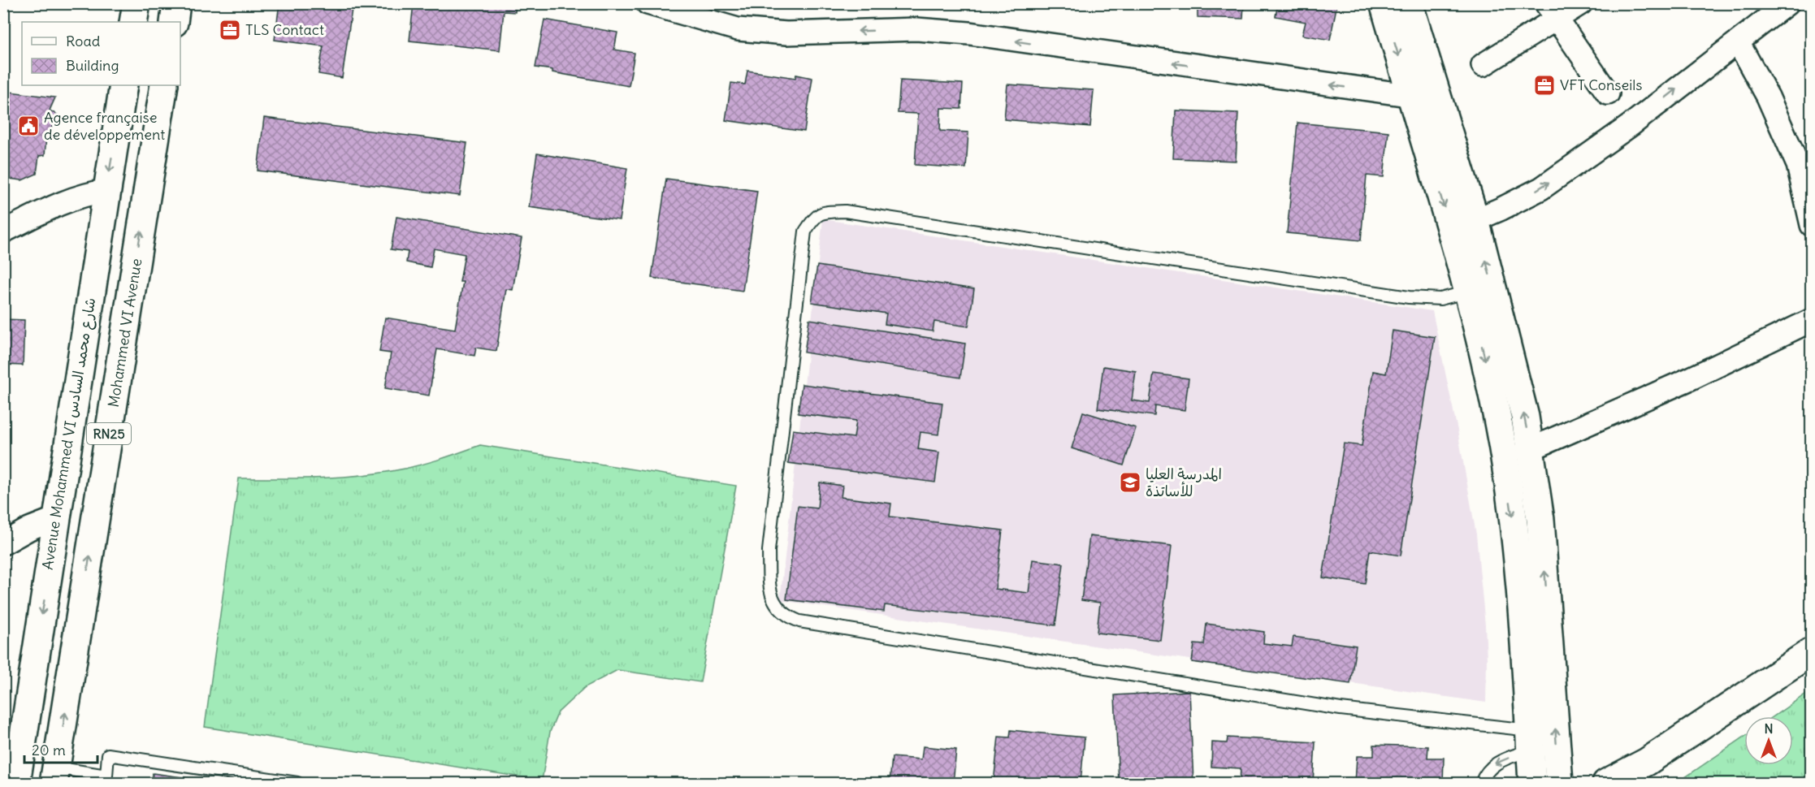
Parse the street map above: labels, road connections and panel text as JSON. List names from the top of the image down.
{
  "streets": {
    "main road": ["Mohammed VI Avenue", "Avenue Mohammed VI شارع محمد السادس", "RN25"]
  },
  "one_way": ["Mohammed VI Avenue", "Avenue Mohammed VI شارع محمد السادس"],
  "places": {
    "office": ["TLS Contact", "VFT Conseils"],
    "public building": ["Agence française de développement"],
    "school or university": ["المدرسة العليا للأساتذة"]
  },
  "legend": ["Road", "Building"],
  "scale_bar": "20 m",
  "north": "top"
}
